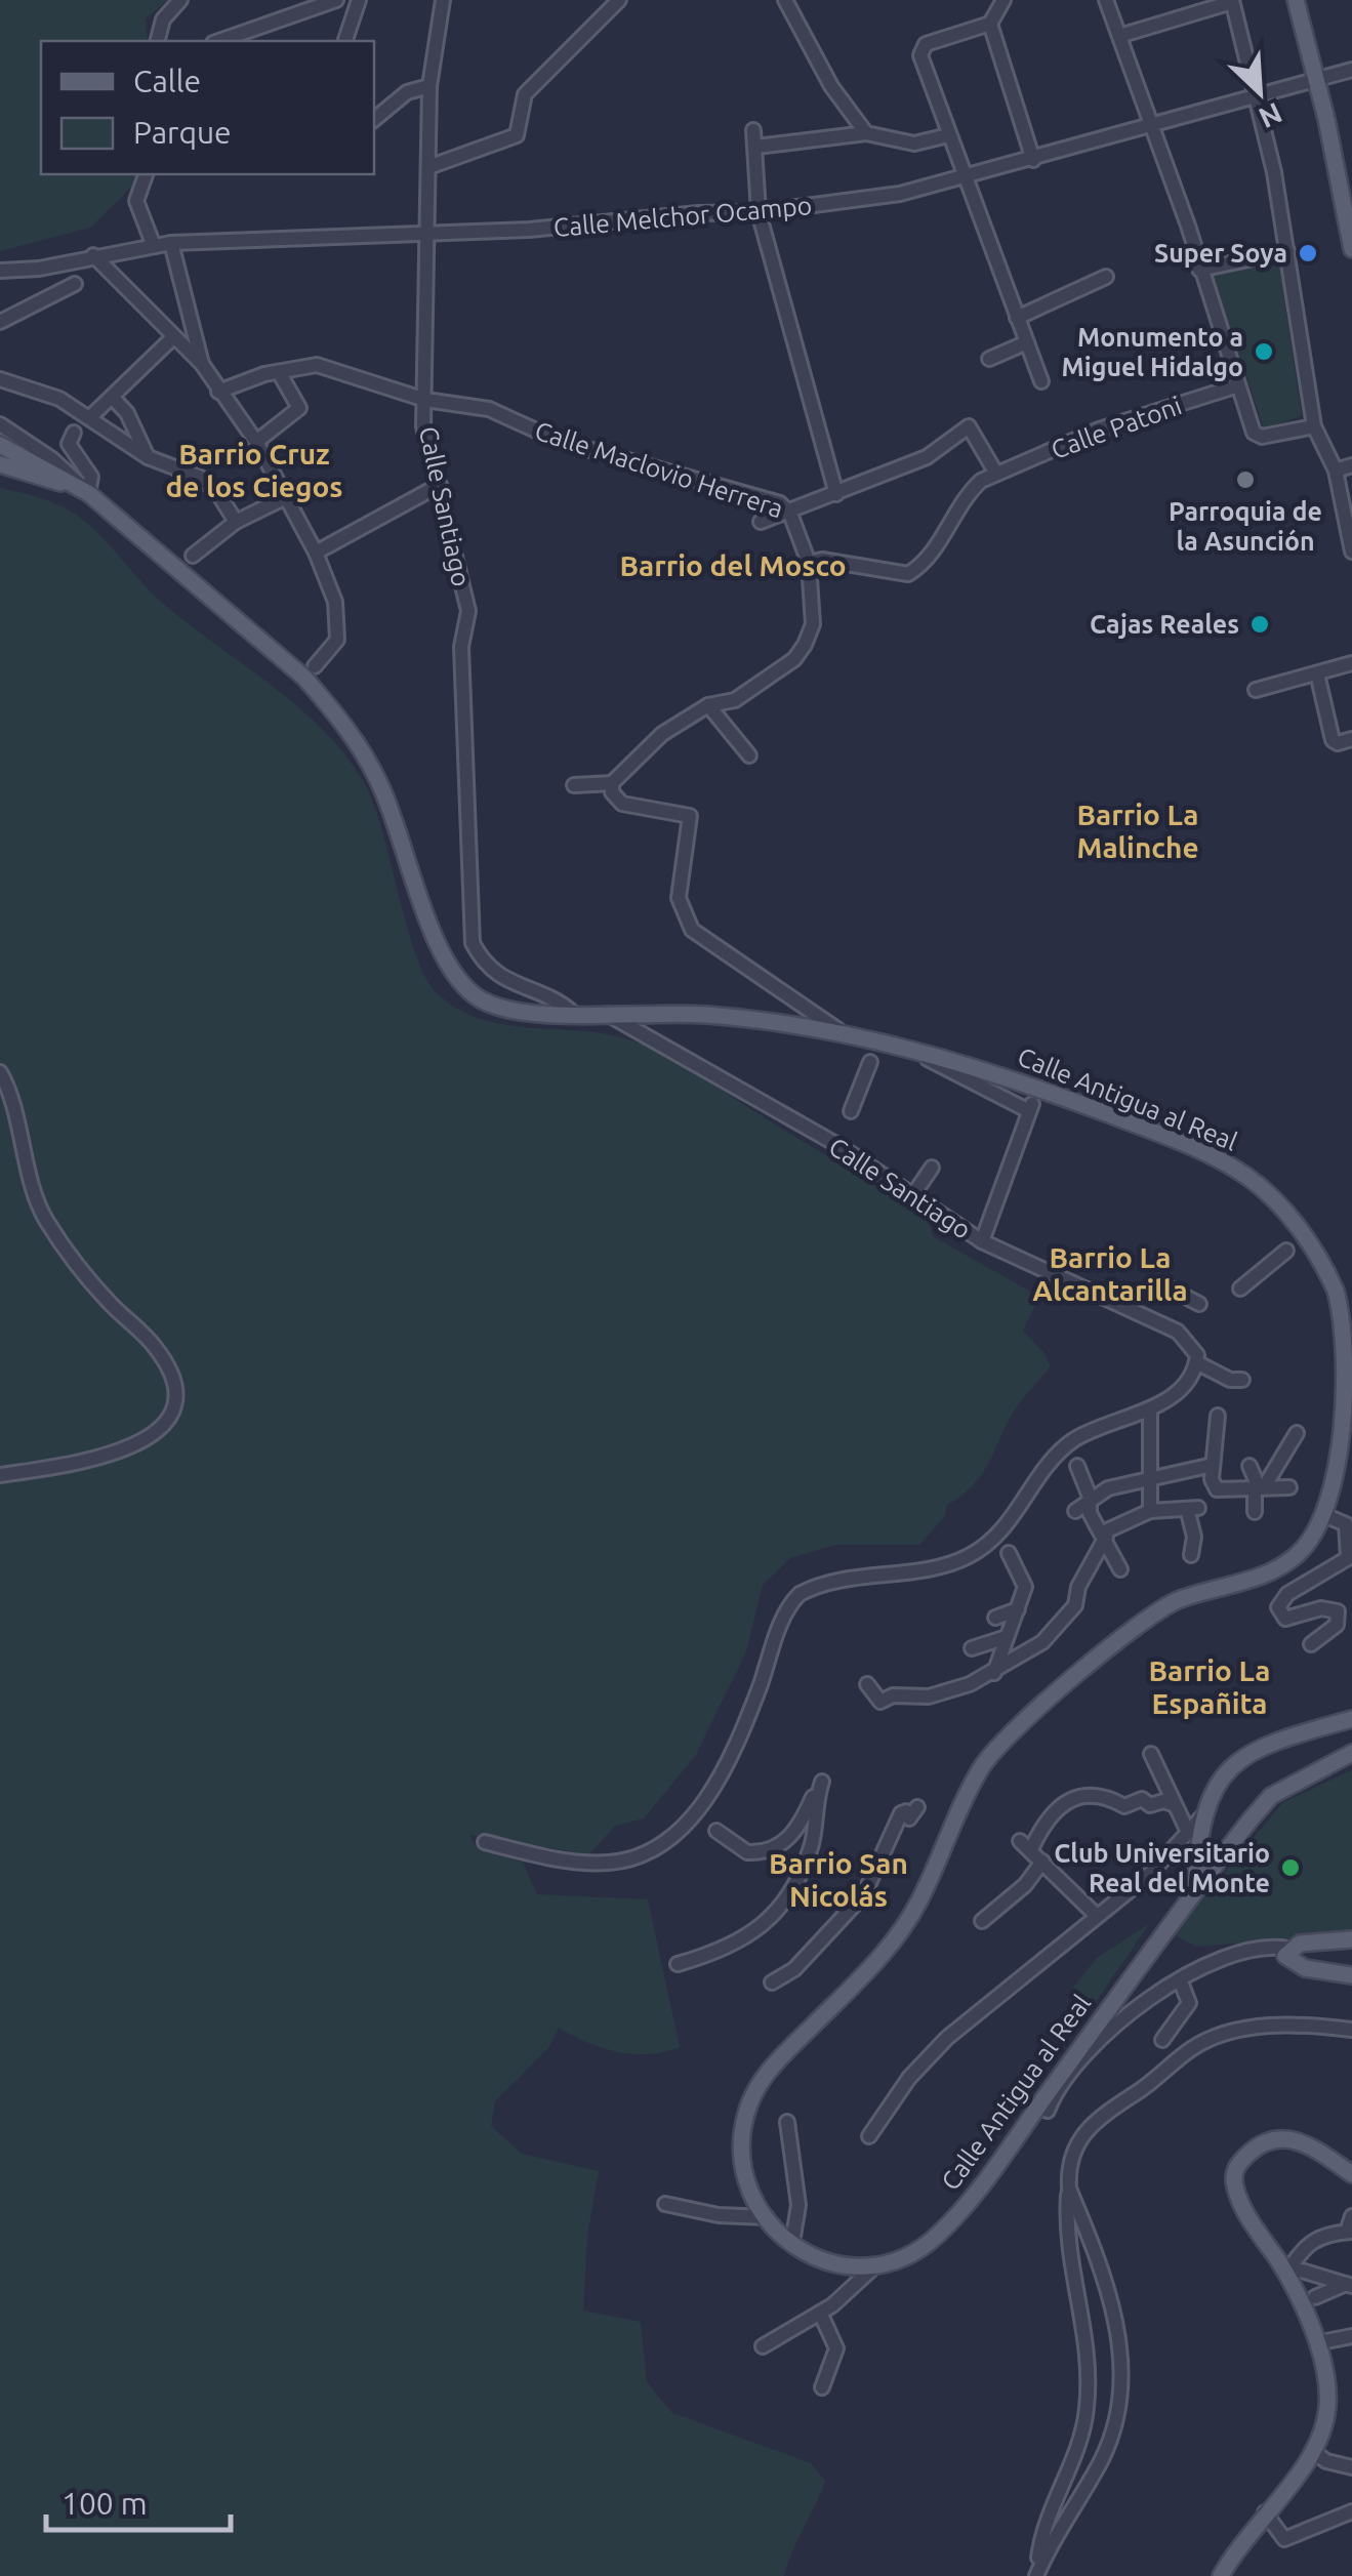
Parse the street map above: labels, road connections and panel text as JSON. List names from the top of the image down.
{
  "streets": {
    "main road": ["Calle Antigua al Real"],
    "street": [
      "Calle Melchor Ocampo",
      "Calle Patoni",
      "Calle Maclovio Herrera",
      "Calle Santiago"
    ]
  },
  "crossings": [
    ["Calle Melchor Ocampo", "Calle Santiago"],
    ["Calle Patoni", "Calle Maclovio Herrera"],
    ["Calle Maclovio Herrera", "Calle Santiago"],
    ["Calle Santiago", "Calle Antigua al Real"]
  ],
  "districts": [
    "Barrio Cruz de los Ciegos",
    "Barrio del Mosco",
    "Barrio La Malinche",
    "Barrio La Alcantarilla",
    "Barrio La Españita",
    "Barrio San Nicolás"
  ],
  "places": [
    "Super Soya",
    "Monumento a Miguel Hidalgo",
    "Parroquia de la Asunción",
    "Cajas Reales",
    "Club Universitario Real del Monte"
  ],
  "legend": ["Calle", "Parque"],
  "scale_bar": "100 m",
  "north": "bottom right"
}
